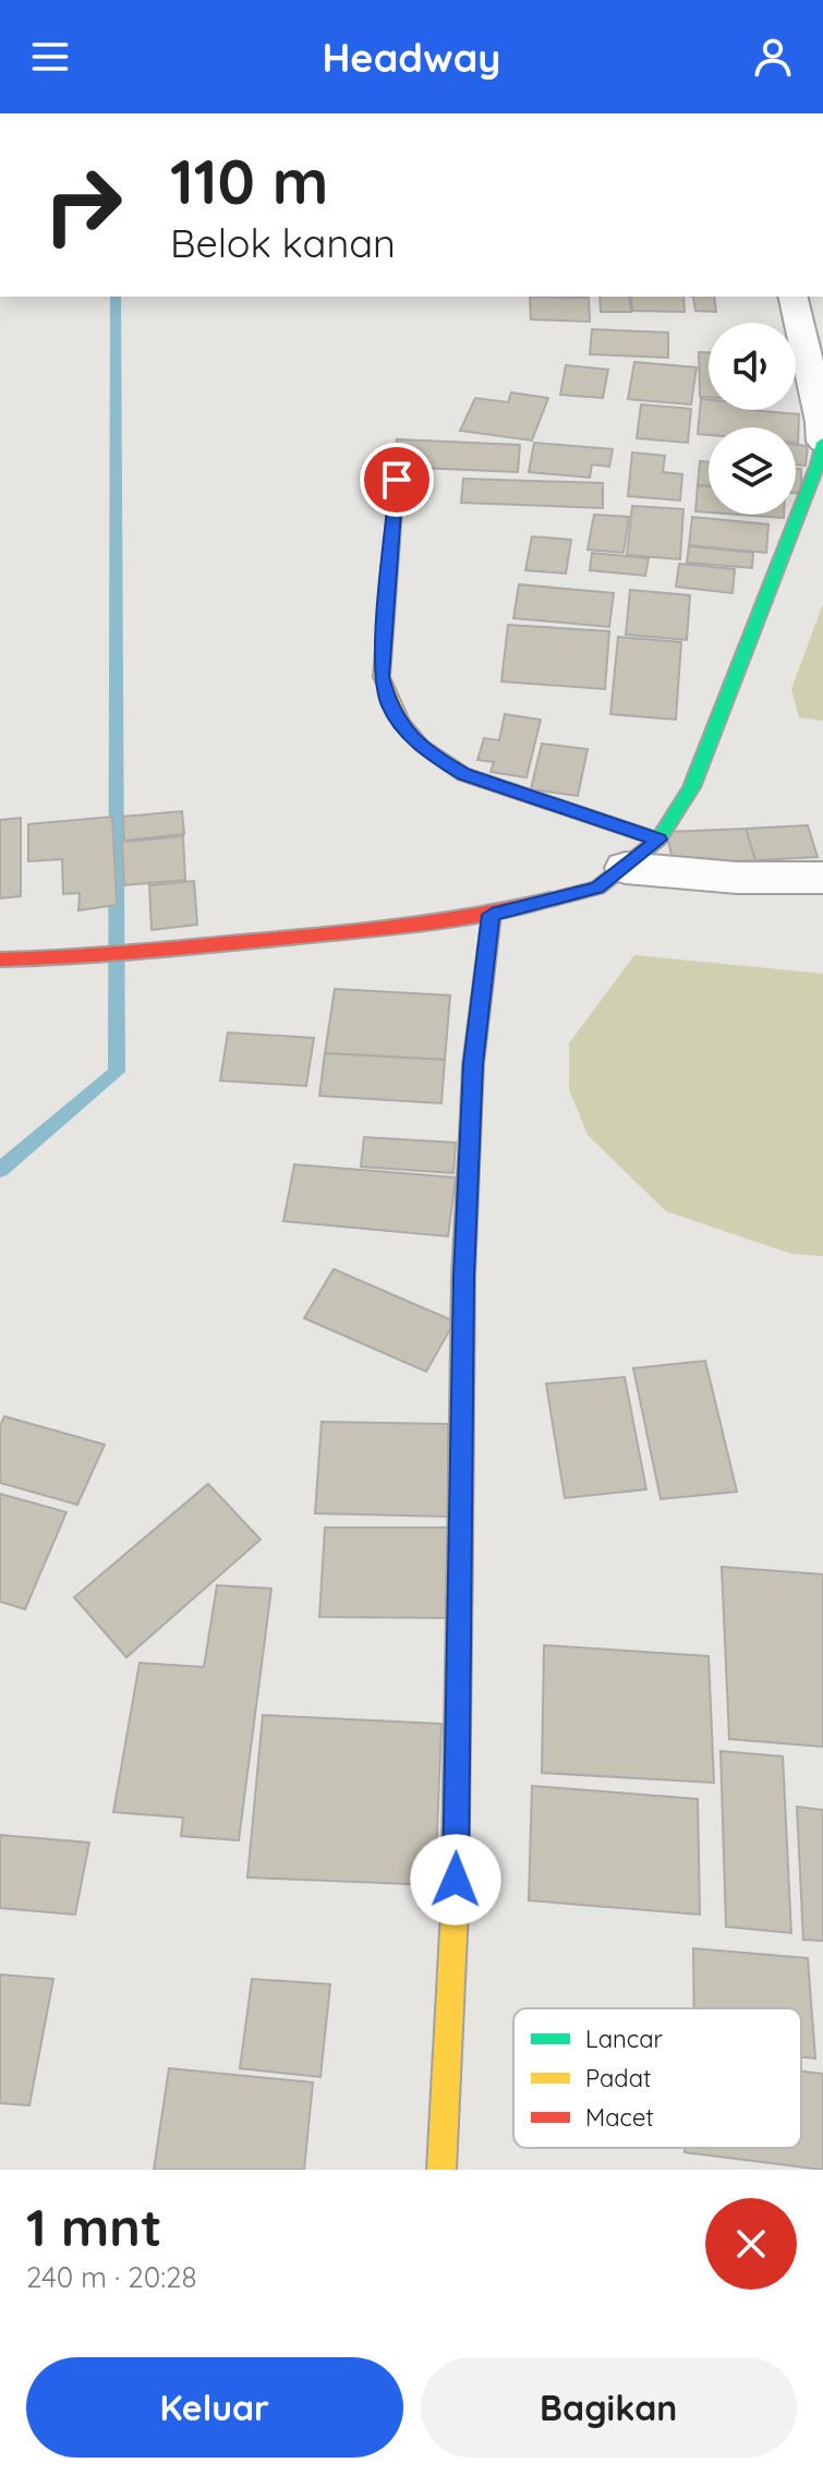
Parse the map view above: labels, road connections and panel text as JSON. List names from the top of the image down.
{
  "legend": ["Lancar", "Padat", "Macet"],
  "page": {
    "header": "Headway",
    "turn": ["110 m", "Belok kanan"],
    "heading": ["1 mnt", "240 m · 20:28"],
    "buttons": ["Keluar", "Bagikan"]
  }
}
